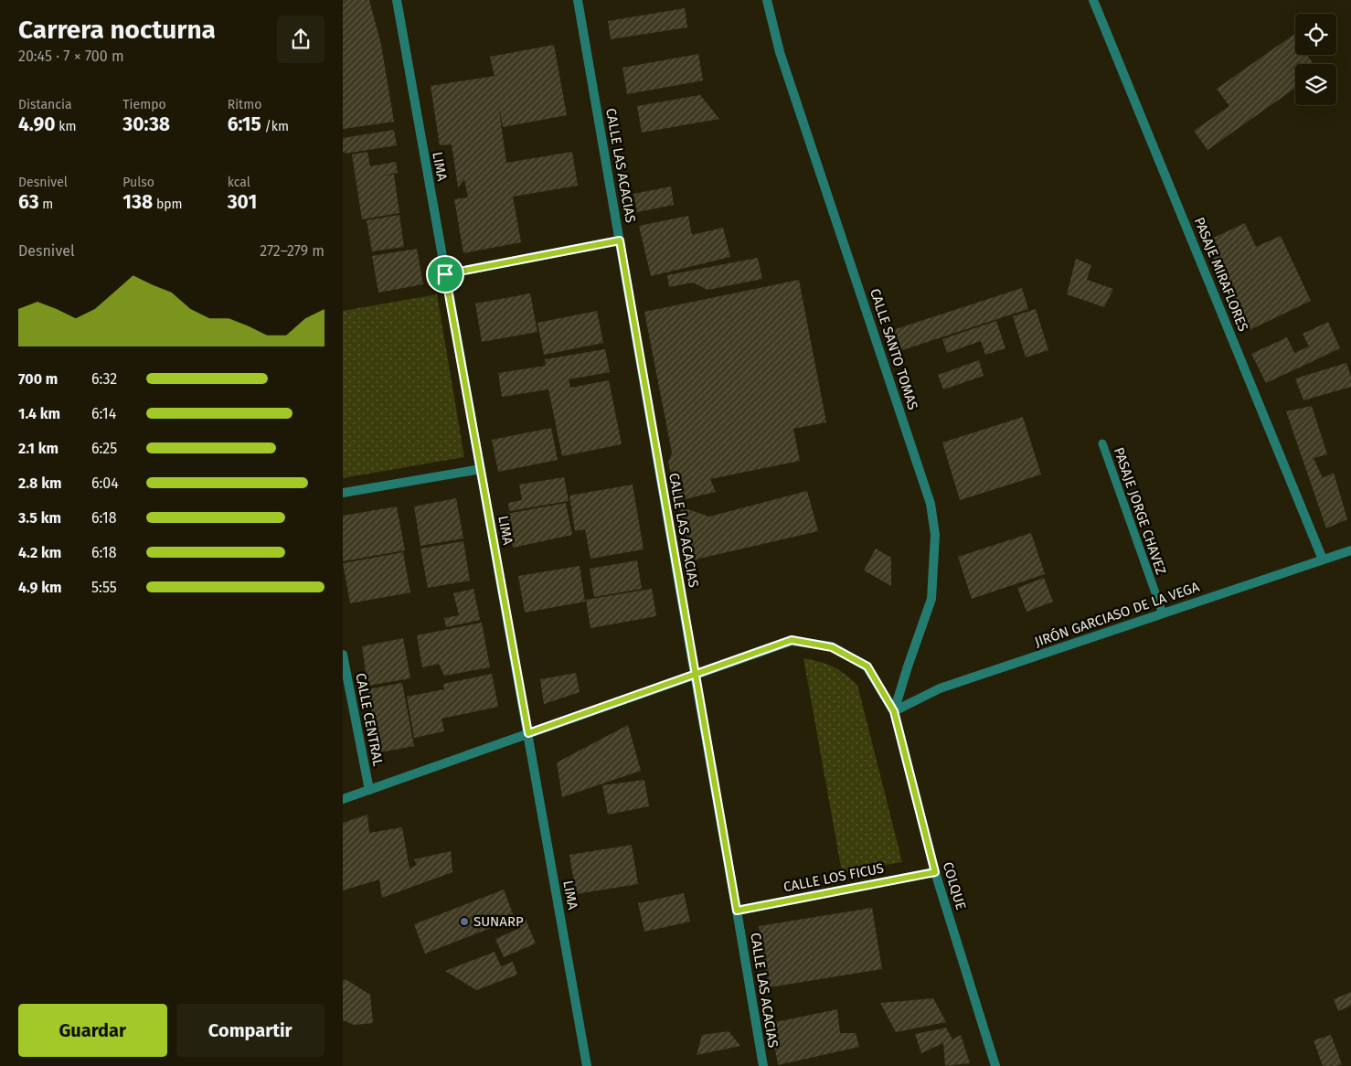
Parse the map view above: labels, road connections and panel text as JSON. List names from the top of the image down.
{
  "streets": {
    "street": [
      "CALLE LAS ACACIAS",
      "LIMA",
      "PASAJE MIRAFLORES",
      "CALLE SANTO TOMAS",
      "JIRÓN GARCIASO DE LA VEGA",
      "CALLE CENTRAL",
      "CALLE LOS FICUS",
      "COLQUE"
    ],
    "lane": ["PASAJE JORGE CHAVEZ"]
  },
  "crossings": [
    ["CALLE LAS ACACIAS", "CALLE LOS FICUS"],
    ["PASAJE MIRAFLORES", "JIRÓN GARCIASO DE LA VEGA"],
    ["CALLE SANTO TOMAS", "JIRÓN GARCIASO DE LA VEGA"],
    ["CALLE SANTO TOMAS", "COLQUE"],
    ["PASAJE JORGE CHAVEZ", "JIRÓN GARCIASO DE LA VEGA"],
    ["JIRÓN GARCIASO DE LA VEGA", "COLQUE"],
    ["CALLE LOS FICUS", "COLQUE"]
  ],
  "places": ["SUNARP"],
  "page": {
    "heading": ["Carrera nocturna", "20:45 · 7 × 700 m"],
    "stats": [
      ["Distancia", "4.90 km"],
      ["Tiempo", "30:38"],
      ["Ritmo", "6:15 /km"],
      ["Desnivel", "63 m"],
      ["Pulso", "138 bpm"],
      ["kcal", "301"]
    ],
    "chart": ["Desnivel", "272–279 m"],
    "list": [
      {
        "name": "700 m",
        "note": "6:32"
      },
      {
        "name": "1.4 km",
        "note": "6:14"
      },
      {
        "name": "2.1 km",
        "note": "6:25"
      },
      {
        "name": "2.8 km",
        "note": "6:04"
      },
      {
        "name": "3.5 km",
        "note": "6:18"
      },
      {
        "name": "4.2 km",
        "note": "6:18"
      },
      {
        "name": "4.9 km",
        "note": "5:55"
      }
    ],
    "buttons": ["Guardar", "Compartir"]
  }
}
